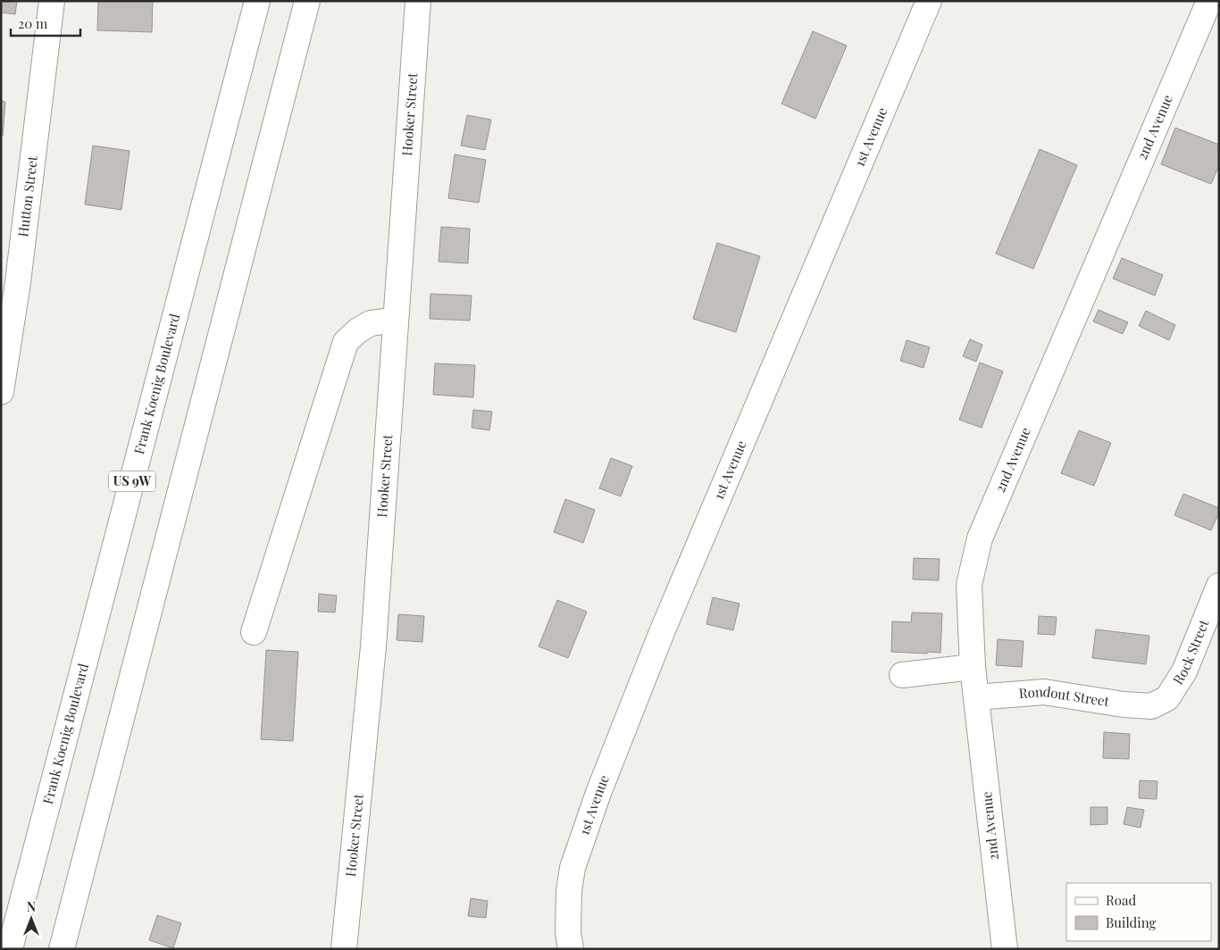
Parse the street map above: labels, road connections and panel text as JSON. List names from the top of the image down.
{
  "streets": {
    "street": [
      "Hooker Street",
      "2nd Avenue",
      "1st Avenue",
      "Hutton Street",
      "Frank Koenig Boulevard",
      "US 9W",
      "Rock Street",
      "Rondout Street"
    ]
  },
  "crossings": [
    ["2nd Avenue", "Rondout Street"],
    ["Rock Street", "Rondout Street"]
  ],
  "legend": ["Road", "Building"],
  "scale_bar": "20 m",
  "north": "top"
}
